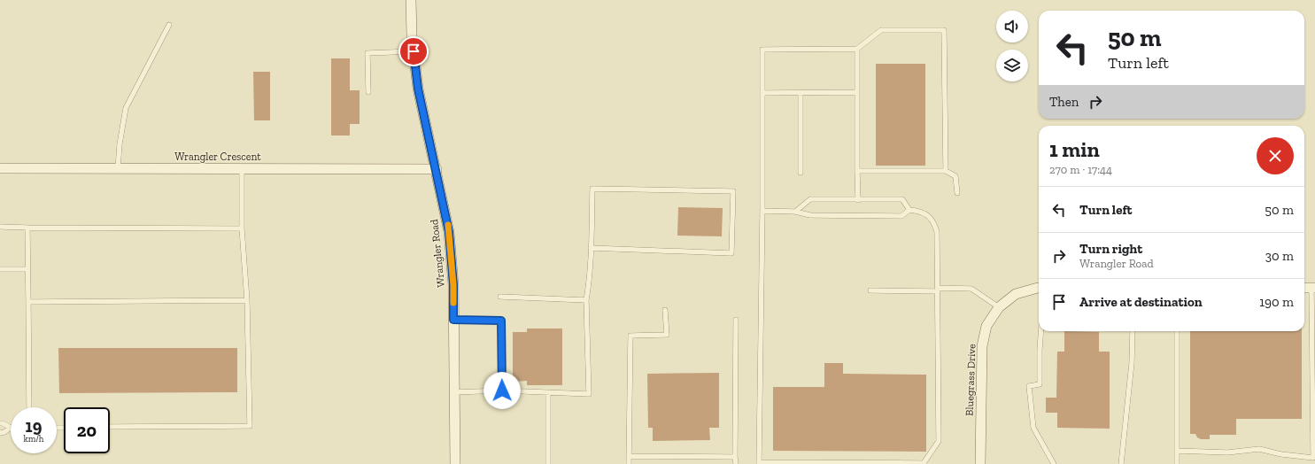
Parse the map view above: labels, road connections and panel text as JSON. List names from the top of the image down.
{
  "streets": {
    "street": ["Wrangler Crescent", "Wrangler Road", "Bluegrass Drive"]
  },
  "crossings": [
    ["Wrangler Crescent", "Wrangler Road"]
  ],
  "page": {
    "turn": ["50 m", "Turn left"],
    "then": "Then",
    "heading": ["1 min", "270 m · 17:44"],
    "list": [
      {
        "name": "Turn left",
        "value": "50 m"
      },
      {
        "name": "Turn right",
        "note": "Wrangler Road",
        "value": "30 m"
      },
      {
        "name": "Arrive at destination",
        "value": "190 m"
      }
    ],
    "speed": "19 km/h",
    "limit": "20"
  }
}
